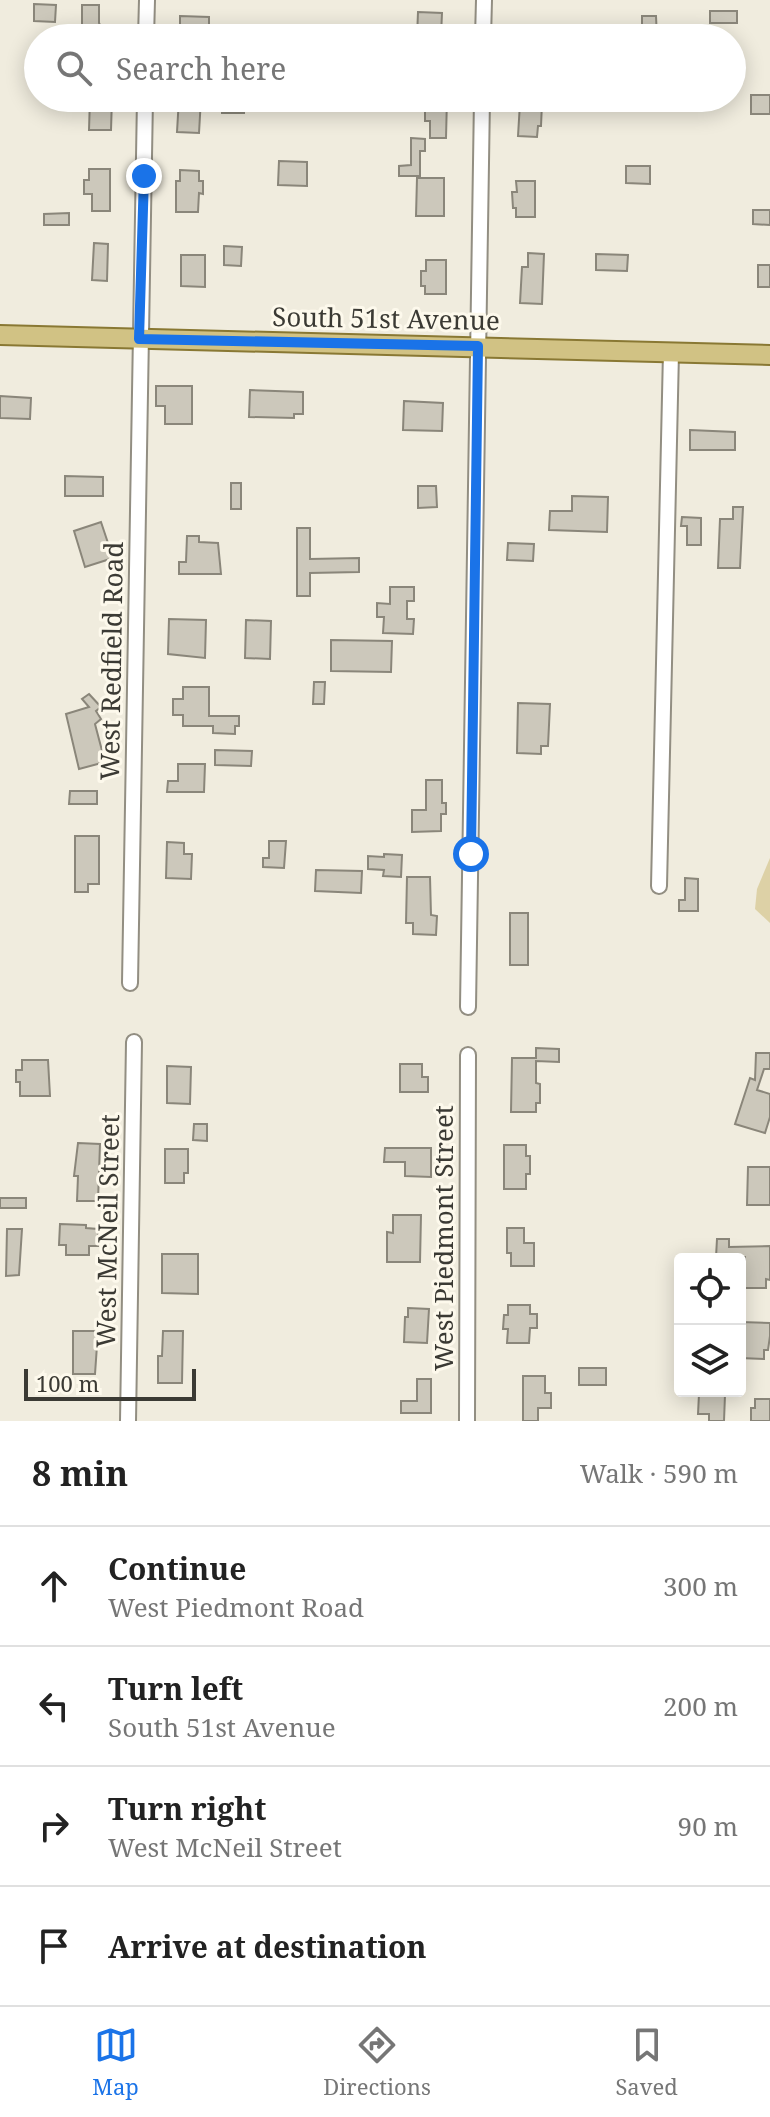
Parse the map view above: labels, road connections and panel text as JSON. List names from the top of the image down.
{
  "streets": {
    "main road": ["South 51st Avenue"],
    "street": ["West Redfield Road", "West McNeil Street", "West Piedmont Street"]
  },
  "crossings": [
    ["South 51st Avenue", "West Redfield Road"]
  ],
  "scale_bar": "100 m",
  "page": {
    "search": "Search here",
    "scale": "100 m",
    "heading": ["8 min", "Walk · 590 m"],
    "list": [
      ["Continue", "West Piedmont Road", "300 m"],
      ["Turn left", "South 51st Avenue", "200 m"],
      ["Turn right", "West McNeil Street", "90 m"],
      "Arrive at destination"
    ],
    "nav": ["Map", "Directions", "Saved"]
  }
}
